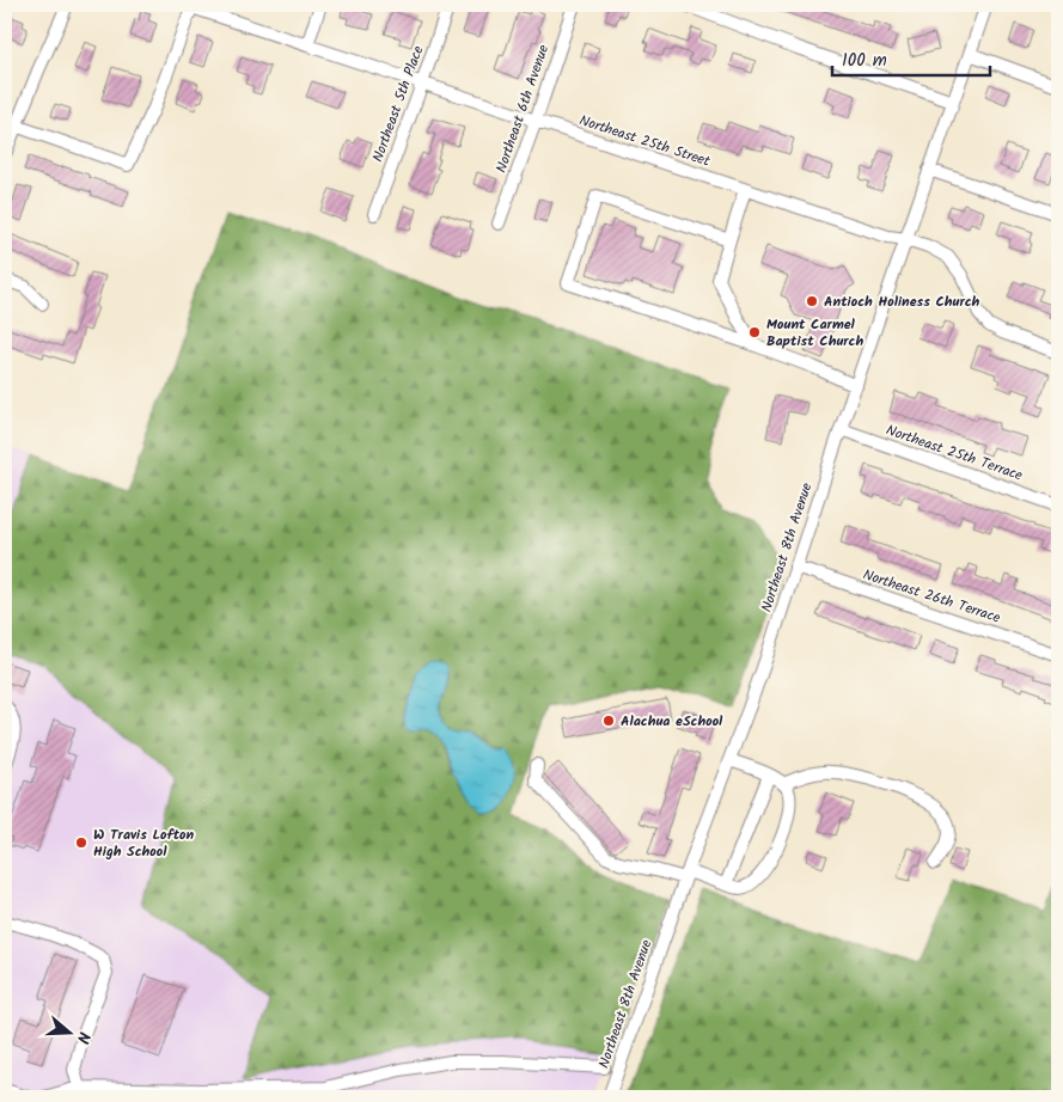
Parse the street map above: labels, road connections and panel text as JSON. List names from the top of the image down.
{
  "streets": {
    "street": [
      "Northeast 5th Place",
      "Northeast 6th Avenue",
      "Northeast 25th Street",
      "Northeast 25th Terrace",
      "Northeast 8th Avenue",
      "Northeast 26th Terrace"
    ]
  },
  "crossings": [
    ["Northeast 5th Place", "Northeast 25th Street"],
    ["Northeast 6th Avenue", "Northeast 25th Street"],
    ["Northeast 25th Street", "Northeast 8th Avenue"],
    ["Northeast 25th Terrace", "Northeast 8th Avenue"],
    ["Northeast 8th Avenue", "Northeast 26th Terrace"]
  ],
  "places": [
    "Antioch Holiness Church",
    "Mount Carmel Baptist Church",
    "Alachua eSchool",
    "W Travis Lofton High School"
  ],
  "scale_bar": "100 m",
  "north": "right"
}
